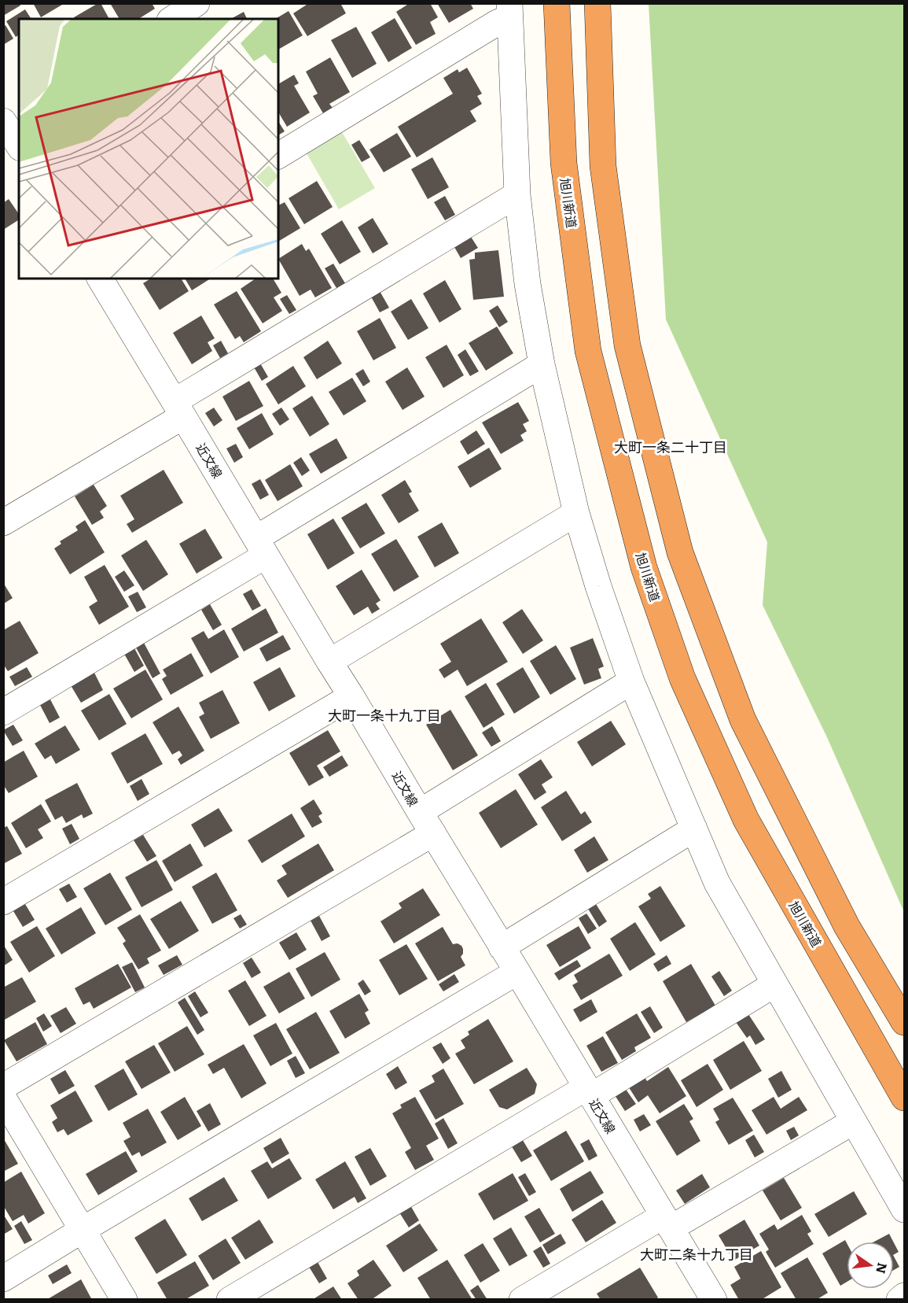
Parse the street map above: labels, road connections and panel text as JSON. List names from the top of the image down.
{
  "streets": {
    "highway": ["旭川新道"],
    "street": ["近文線"]
  },
  "districts": ["大町一条二十丁目", "大町一条十九丁目", "大町二条十九丁目"],
  "north": "right"
}
